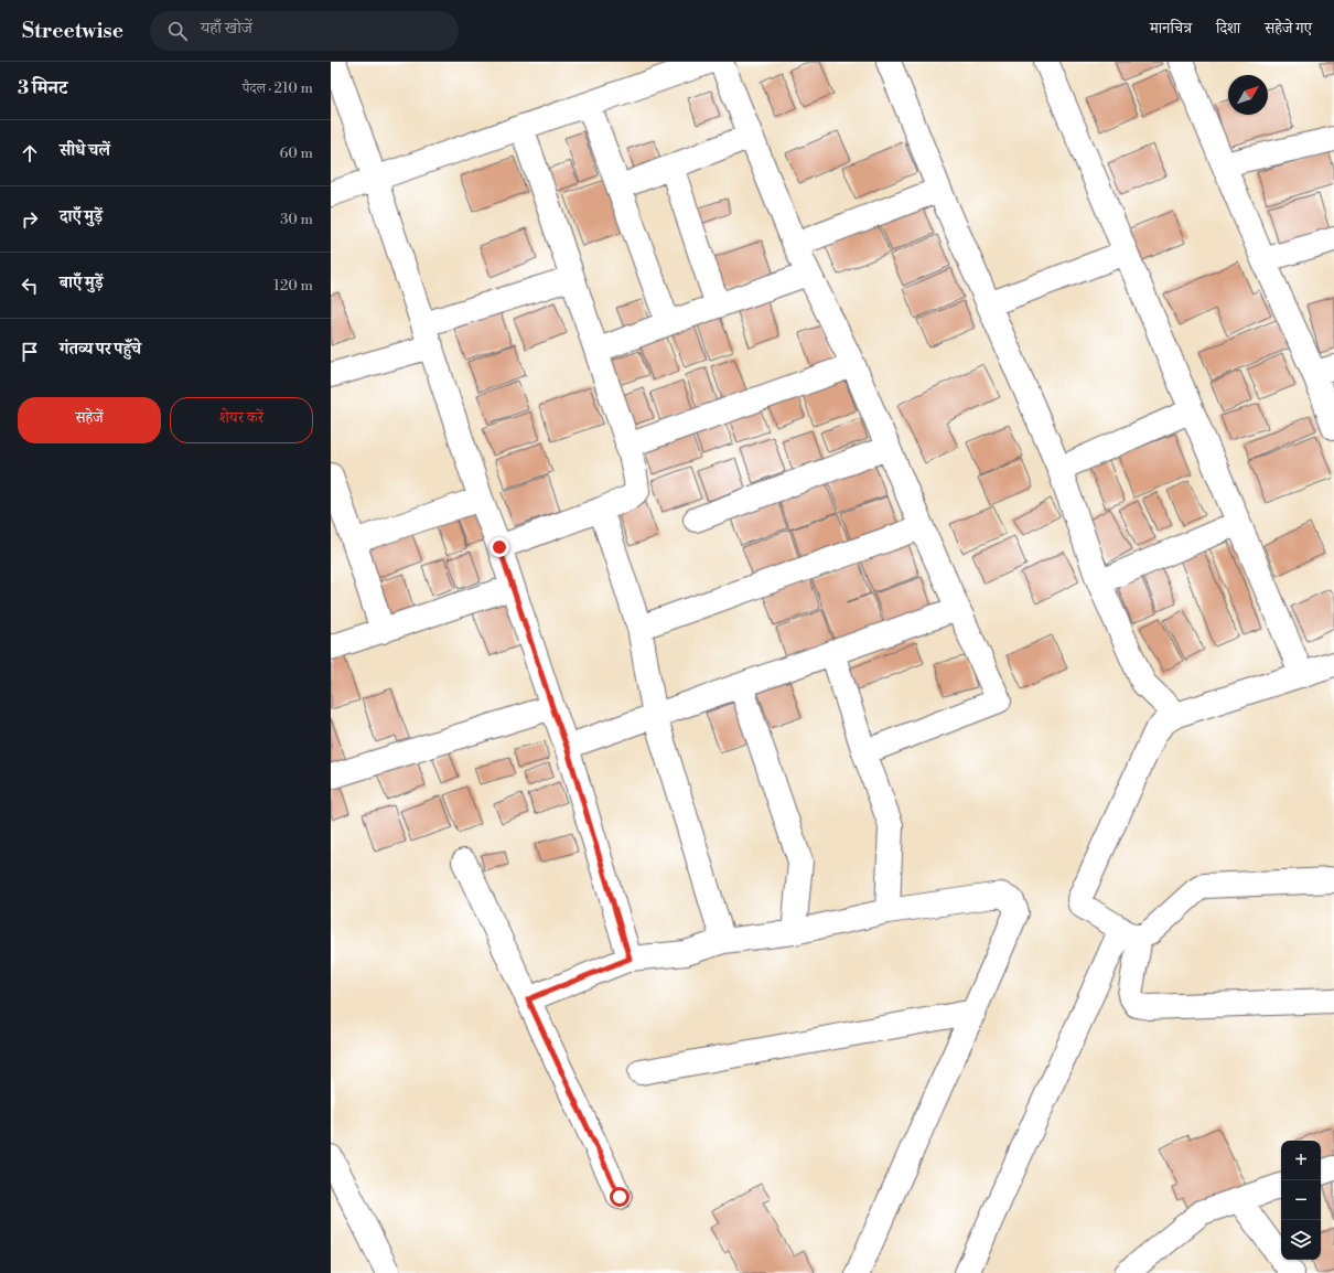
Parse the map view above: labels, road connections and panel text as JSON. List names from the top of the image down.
{
  "north": "top right",
  "page": {
    "header": "Streetwise",
    "search": "यहाँ खोजें",
    "nav": ["मानचित्र", "दिशा", "सहेजे गए"],
    "heading": ["3 मिनट", "पैदल · 210 m"],
    "list": [
      ["सीधे चलें", "60 m"],
      ["दाएँ मुड़ें", "30 m"],
      ["बाएँ मुड़ें", "120 m"],
      "गंतव्य पर पहुँचे"
    ],
    "buttons": ["सहेजें", "शेयर करें"],
    "map_buttons": ["+", "−"]
  }
}
